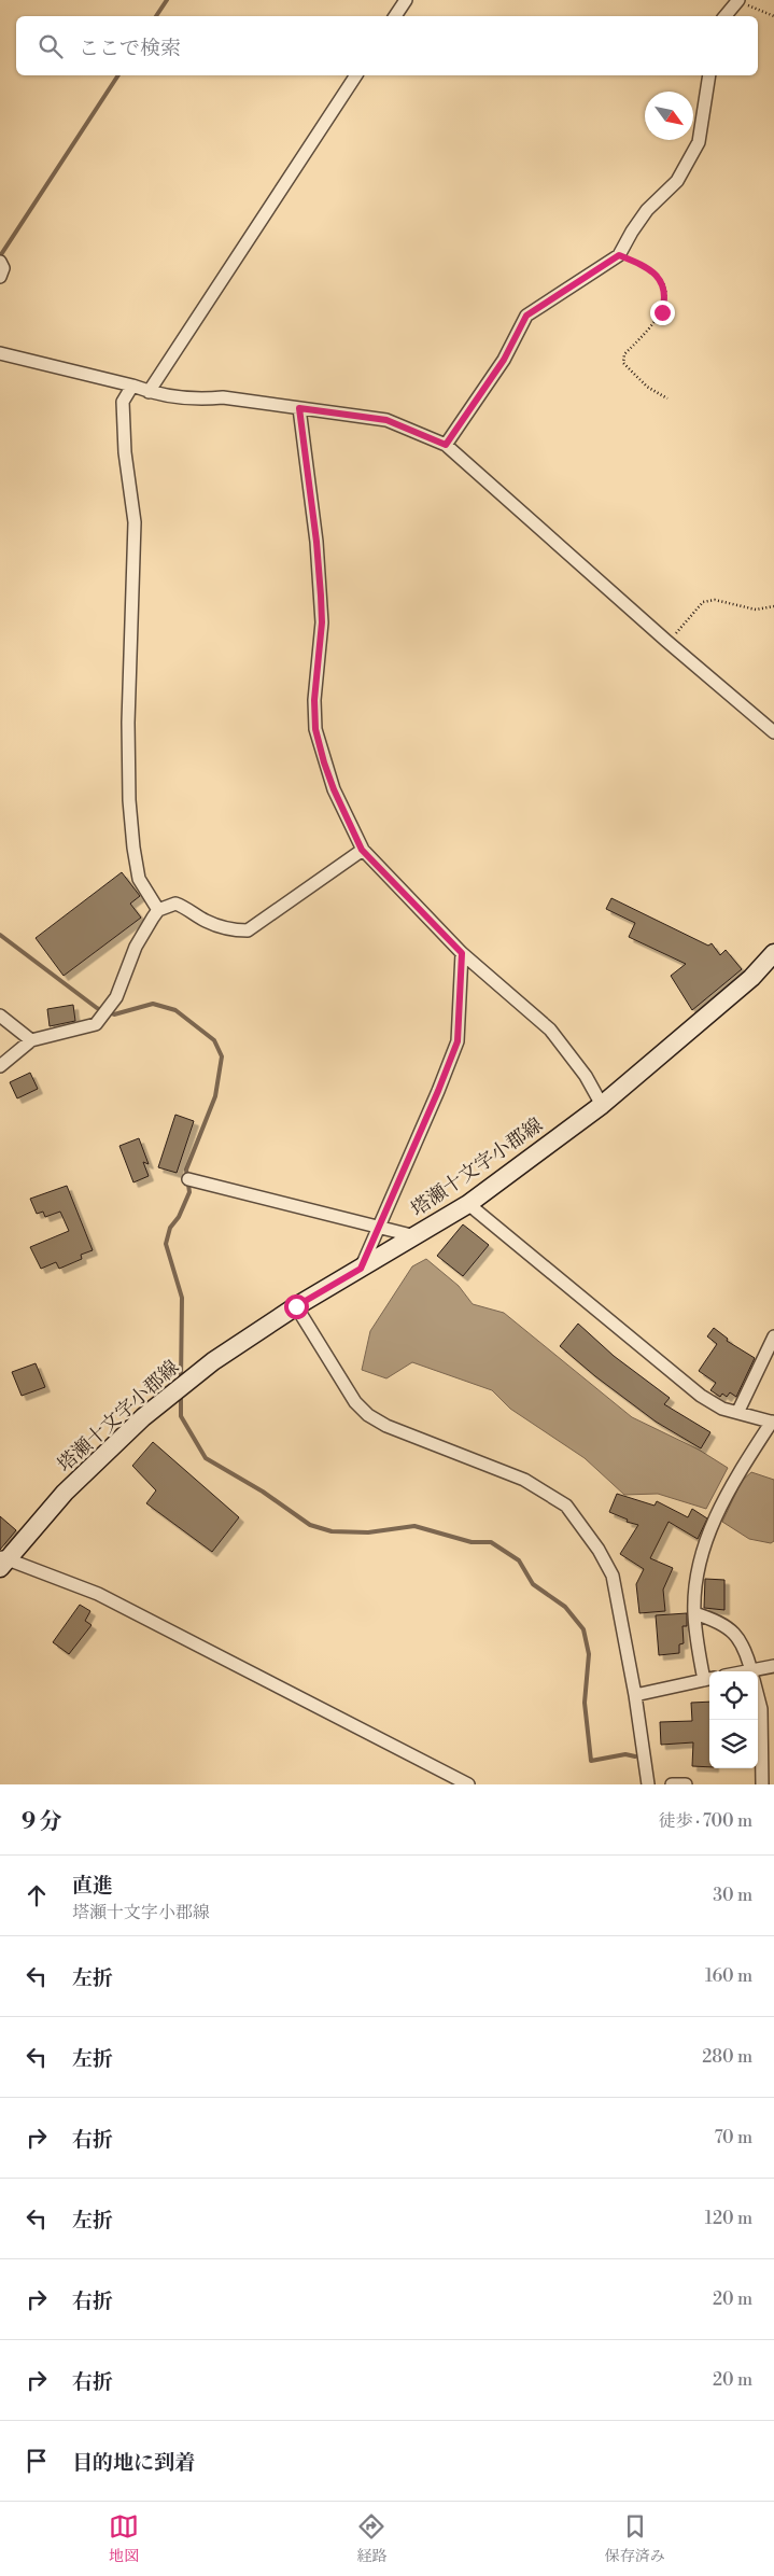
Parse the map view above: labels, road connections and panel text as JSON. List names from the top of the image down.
{
  "streets": {
    "main road": ["塔瀬十文字小郡線"]
  },
  "north": "bottom right",
  "page": {
    "search": "ここで検索",
    "heading": ["9 分", "徒歩 · 700 m"],
    "list": [
      ["直進", "塔瀬十文字小郡線", "30 m"],
      ["左折", "160 m"],
      ["左折", "280 m"],
      ["右折", "70 m"],
      ["左折", "120 m"],
      ["右折", "20 m"],
      ["右折", "20 m"],
      "目的地に到着"
    ],
    "nav": ["地図", "経路", "保存済み"]
  }
}
